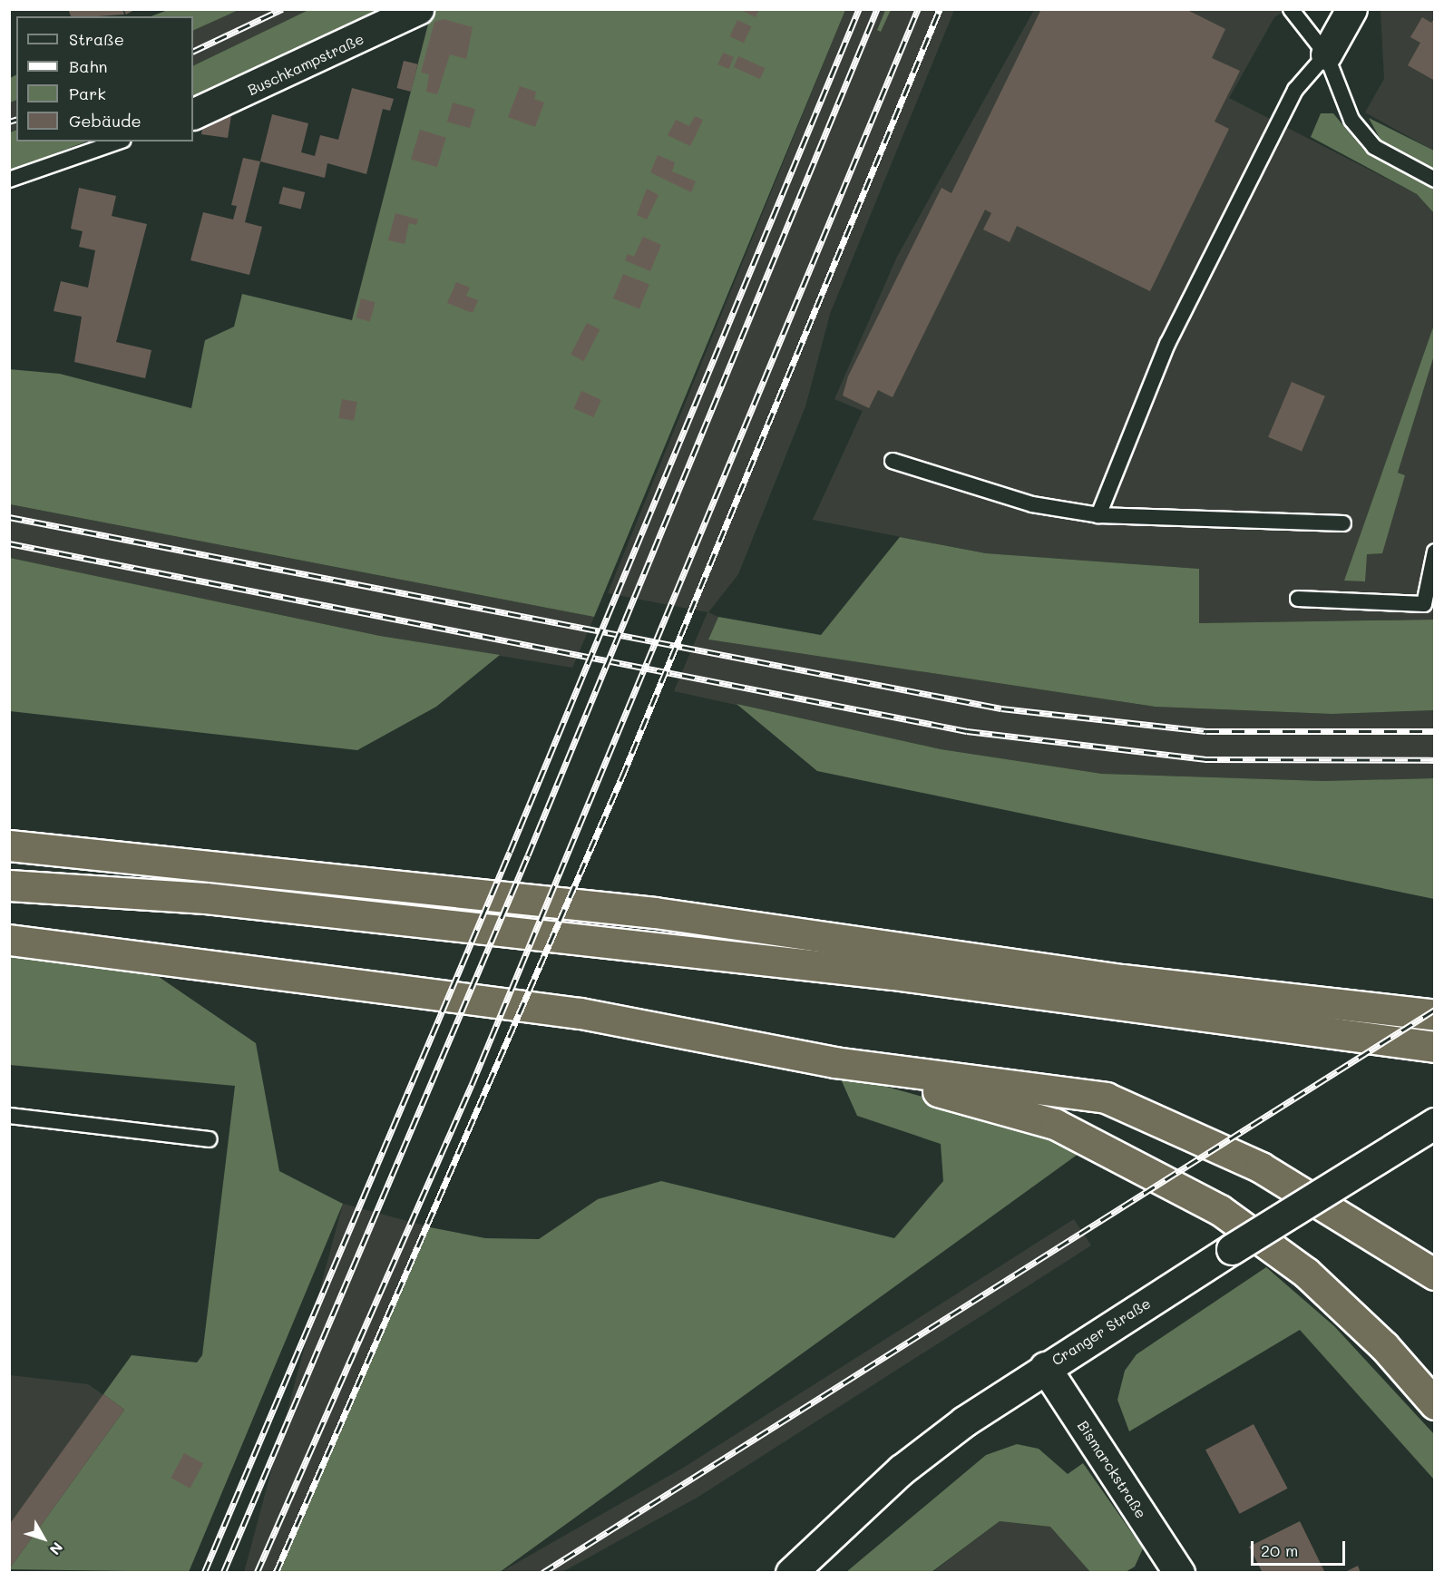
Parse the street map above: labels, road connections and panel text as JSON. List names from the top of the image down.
{
  "streets": {
    "street": ["Buschkampstraße", "Cranger Straße", "Bismarckstraße"]
  },
  "crossings": [
    ["Cranger Straße", "Bismarckstraße"]
  ],
  "legend": [
    "Straße",
    "Bahn",
    "Park",
    "Gebäude"
  ],
  "scale_bar": "20 m",
  "north": "bottom right"
}
